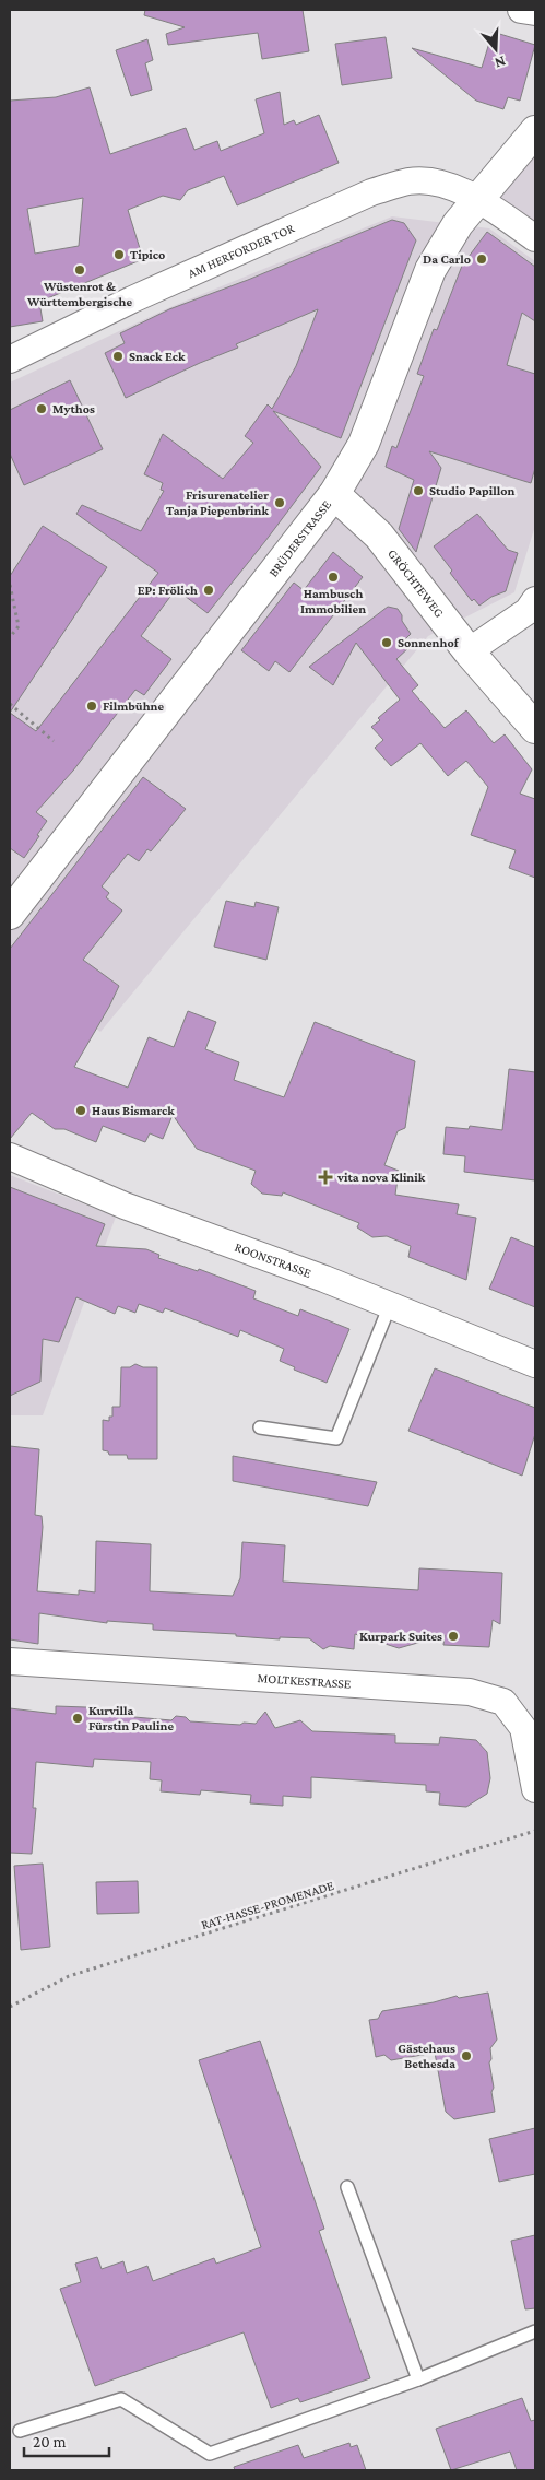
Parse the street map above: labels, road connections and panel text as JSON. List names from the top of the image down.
{
  "streets": {
    "main road": ["BRÜDERSTRASSE", "GRÖCHTEWEG"],
    "street": ["AM HERFORDER TOR", "ROONSTRASSE", "MOLTKESTRASSE"],
    "path": ["RAT-HASSE-PROMENADE"]
  },
  "crossings": [
    ["AM HERFORDER TOR", "BRÜDERSTRASSE"],
    ["BRÜDERSTRASSE", "GRÖCHTEWEG"]
  ],
  "places": {
    "other": [
      "Tipico",
      "Da Carlo",
      "Wüstenrot & Württembergische",
      "Snack Eck",
      "Mythos",
      "Studio Papillon",
      "Frisurenatelier Tanja Piepenbrink",
      "Hambusch Immobilien",
      "EP: Frölich",
      "Sonnenhof",
      "Filmbühne",
      "Haus Bismarck",
      "Kurpark Suites",
      "Kurvilla Fürstin Pauline",
      "Gästehaus Bethesda"
    ],
    "health": ["vita nova Klinik"]
  },
  "scale_bar": "20 m",
  "north": "bottom"
}
